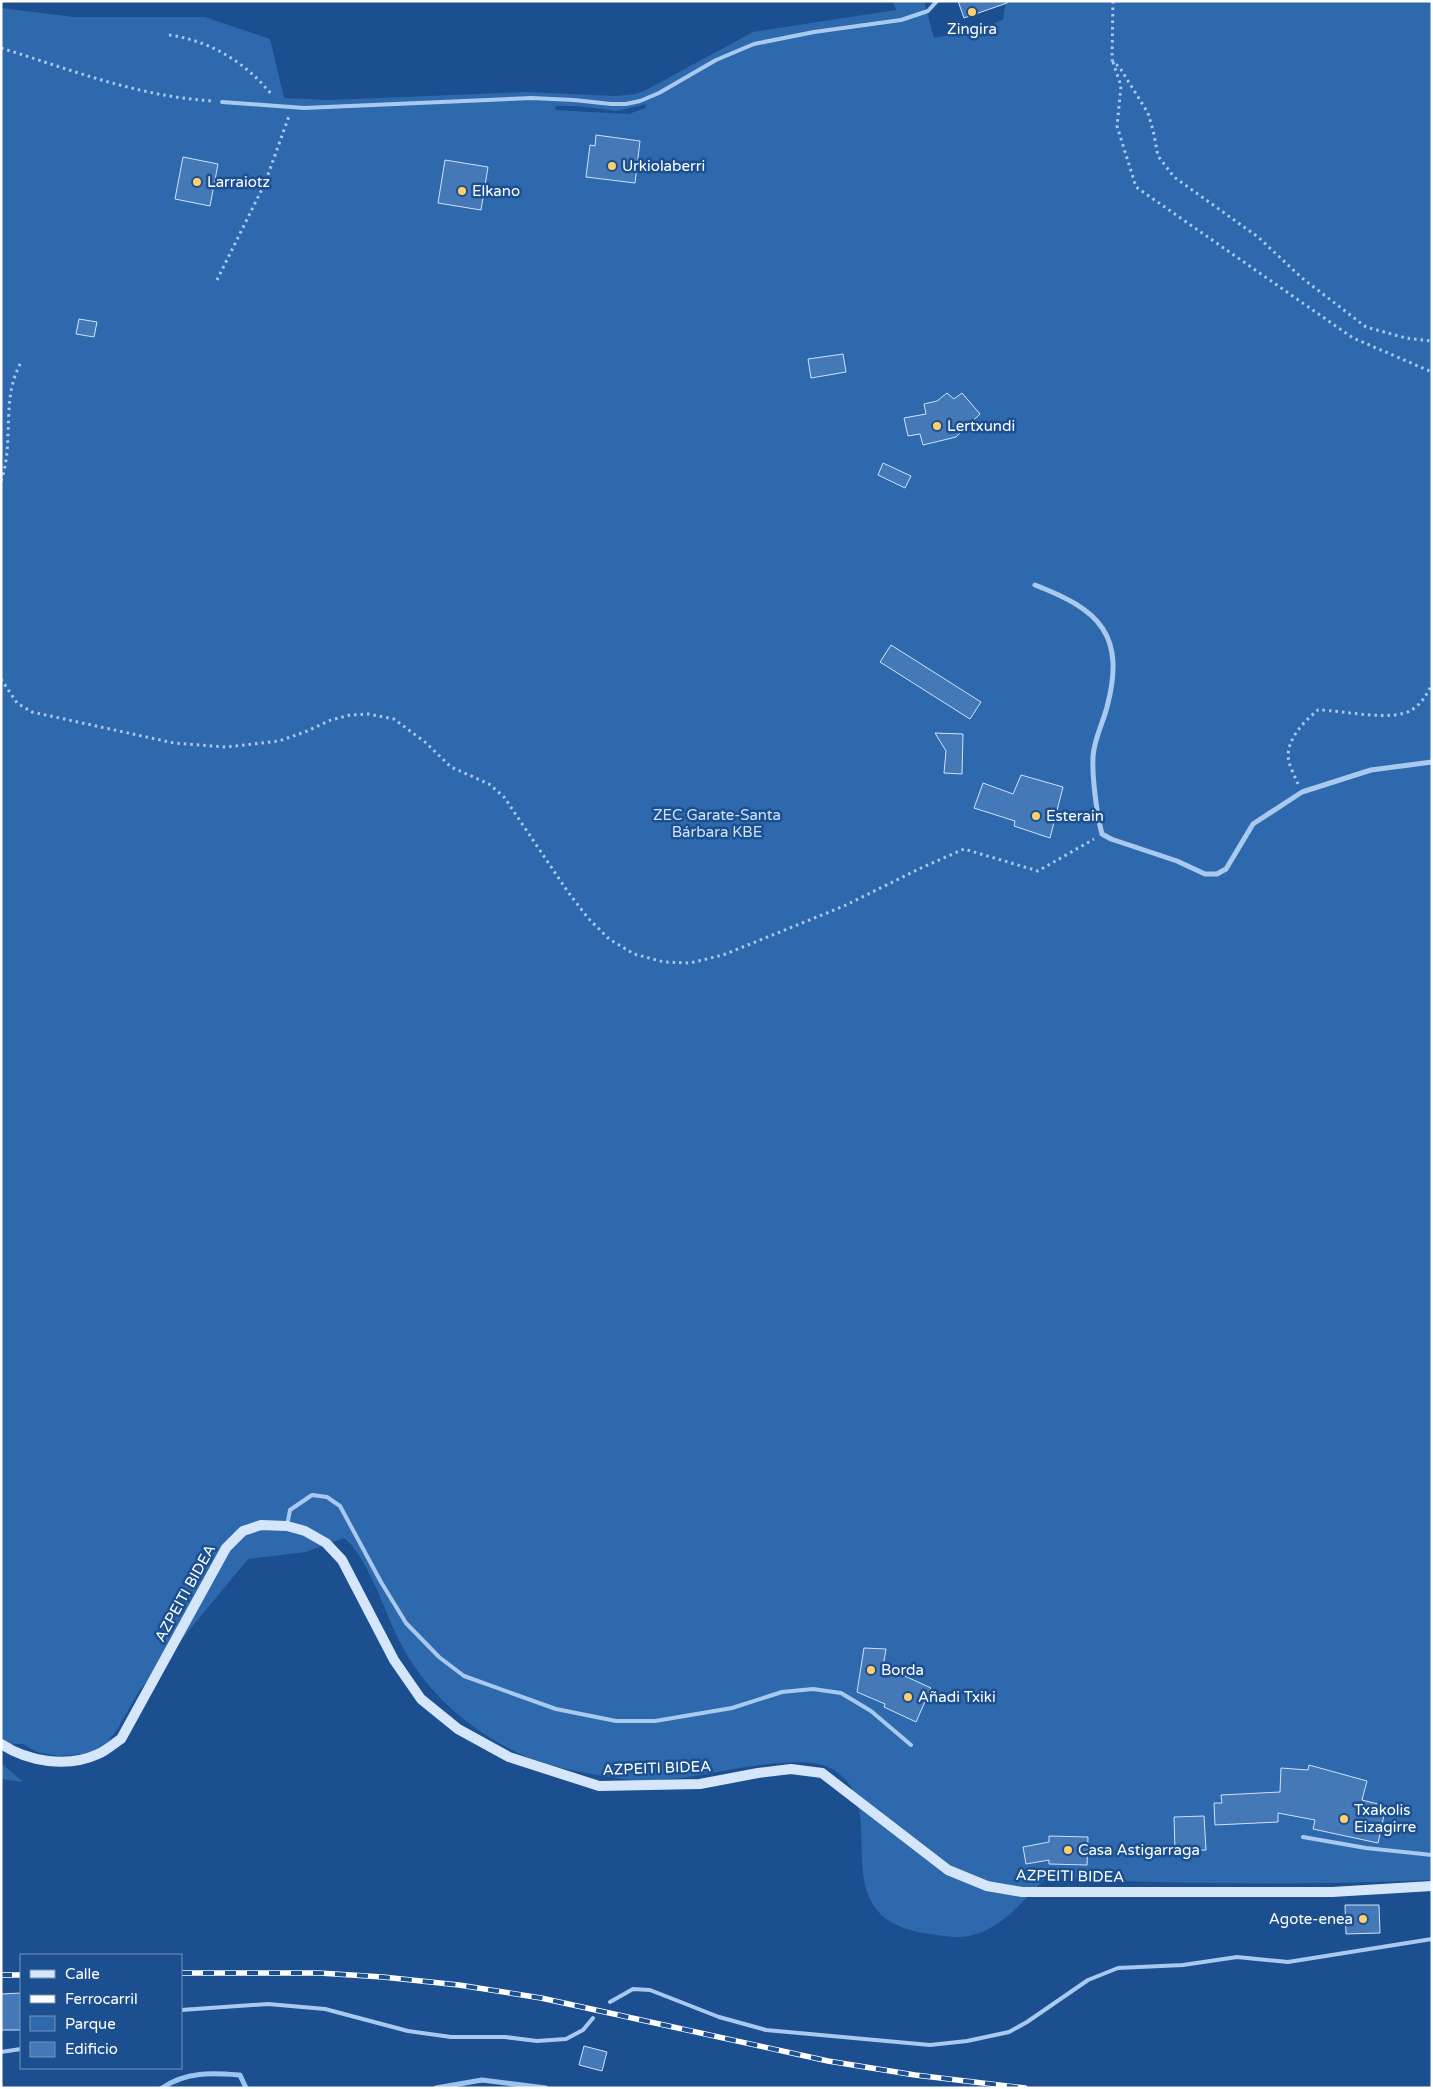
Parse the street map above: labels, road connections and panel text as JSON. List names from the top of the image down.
{
  "streets": {
    "main road": ["AZPEITI BIDEA"]
  },
  "parks": ["ZEC Garate-Santa Bárbara KBE"],
  "places": [
    "Zingira",
    "Urkiolaberri",
    "Larraiotz",
    "Elkano",
    "Lertxundi",
    "Esterain",
    "Borda",
    "Añadi Txiki",
    "Txakolis Eizagirre",
    "Casa Astigarraga",
    "Agote-enea"
  ],
  "legend": [
    "Calle",
    "Ferrocarril",
    "Parque",
    "Edificio"
  ]
}
